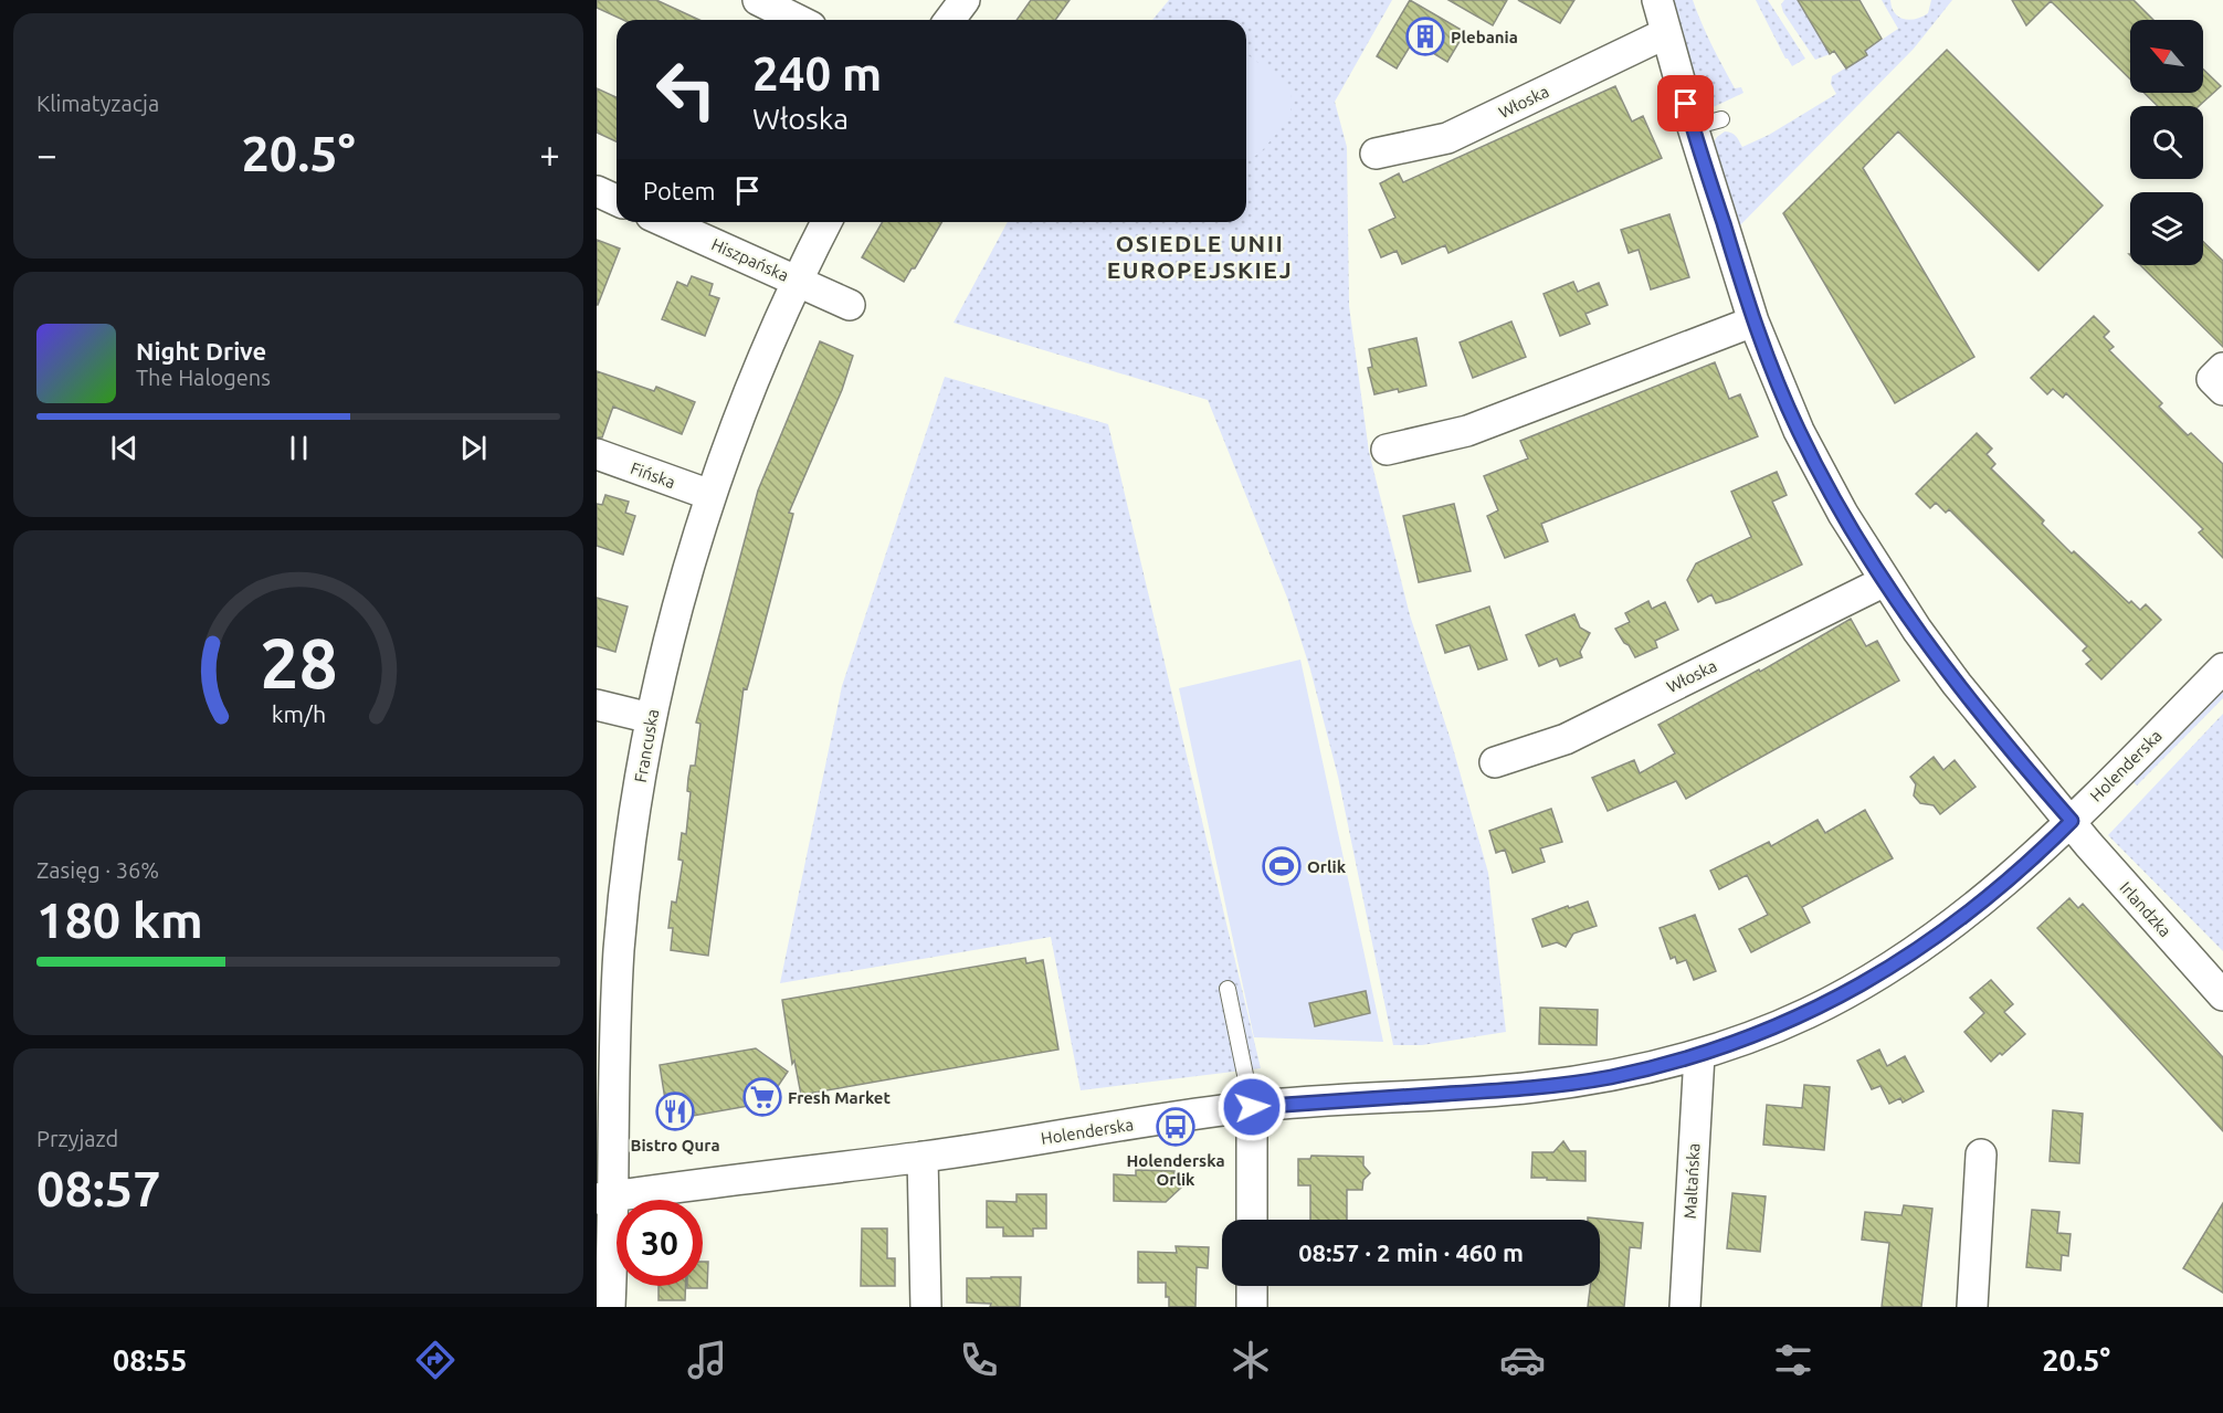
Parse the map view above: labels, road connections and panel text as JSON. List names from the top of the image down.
{
  "streets": {
    "street": [
      "Włoska",
      "Hiszpańska",
      "Fińska",
      "Francuska",
      "Holenderska",
      "Irlandzka",
      "Maltańska"
    ]
  },
  "crossings": [
    ["Hiszpańska", "Francuska"],
    ["Fińska", "Francuska"],
    ["Francuska", "Holenderska"],
    ["Holenderska", "Irlandzka"],
    ["Holenderska", "Maltańska"]
  ],
  "districts": ["OSIEDLE UNII EUROPEJSKIEJ"],
  "places": {
    "building": ["Plebania"],
    "sports": ["Orlik"],
    "supermarket": ["Fresh Market"],
    "restaurant": ["Bistro Qura"],
    "bus stop": ["Holenderska Orlik"]
  },
  "north": "top left",
  "page": {
    "tile": [
      "Klimatyzacja",
      ["Zasięg · 36%", "180 km"],
      ["Przyjazd", "08:57"]
    ],
    "turn": ["240 m", "Włoska"],
    "heat": ["−", "20.5°", "+"],
    "then": "Potem",
    "song": ["Night Drive", "The Halogens"],
    "limit": "30",
    "trip": "08:57 · 2 min · 460 m",
    "tabs": ["08:55", "20.5°"],
    "gauge": ["28", "km/h"]
  }
}
